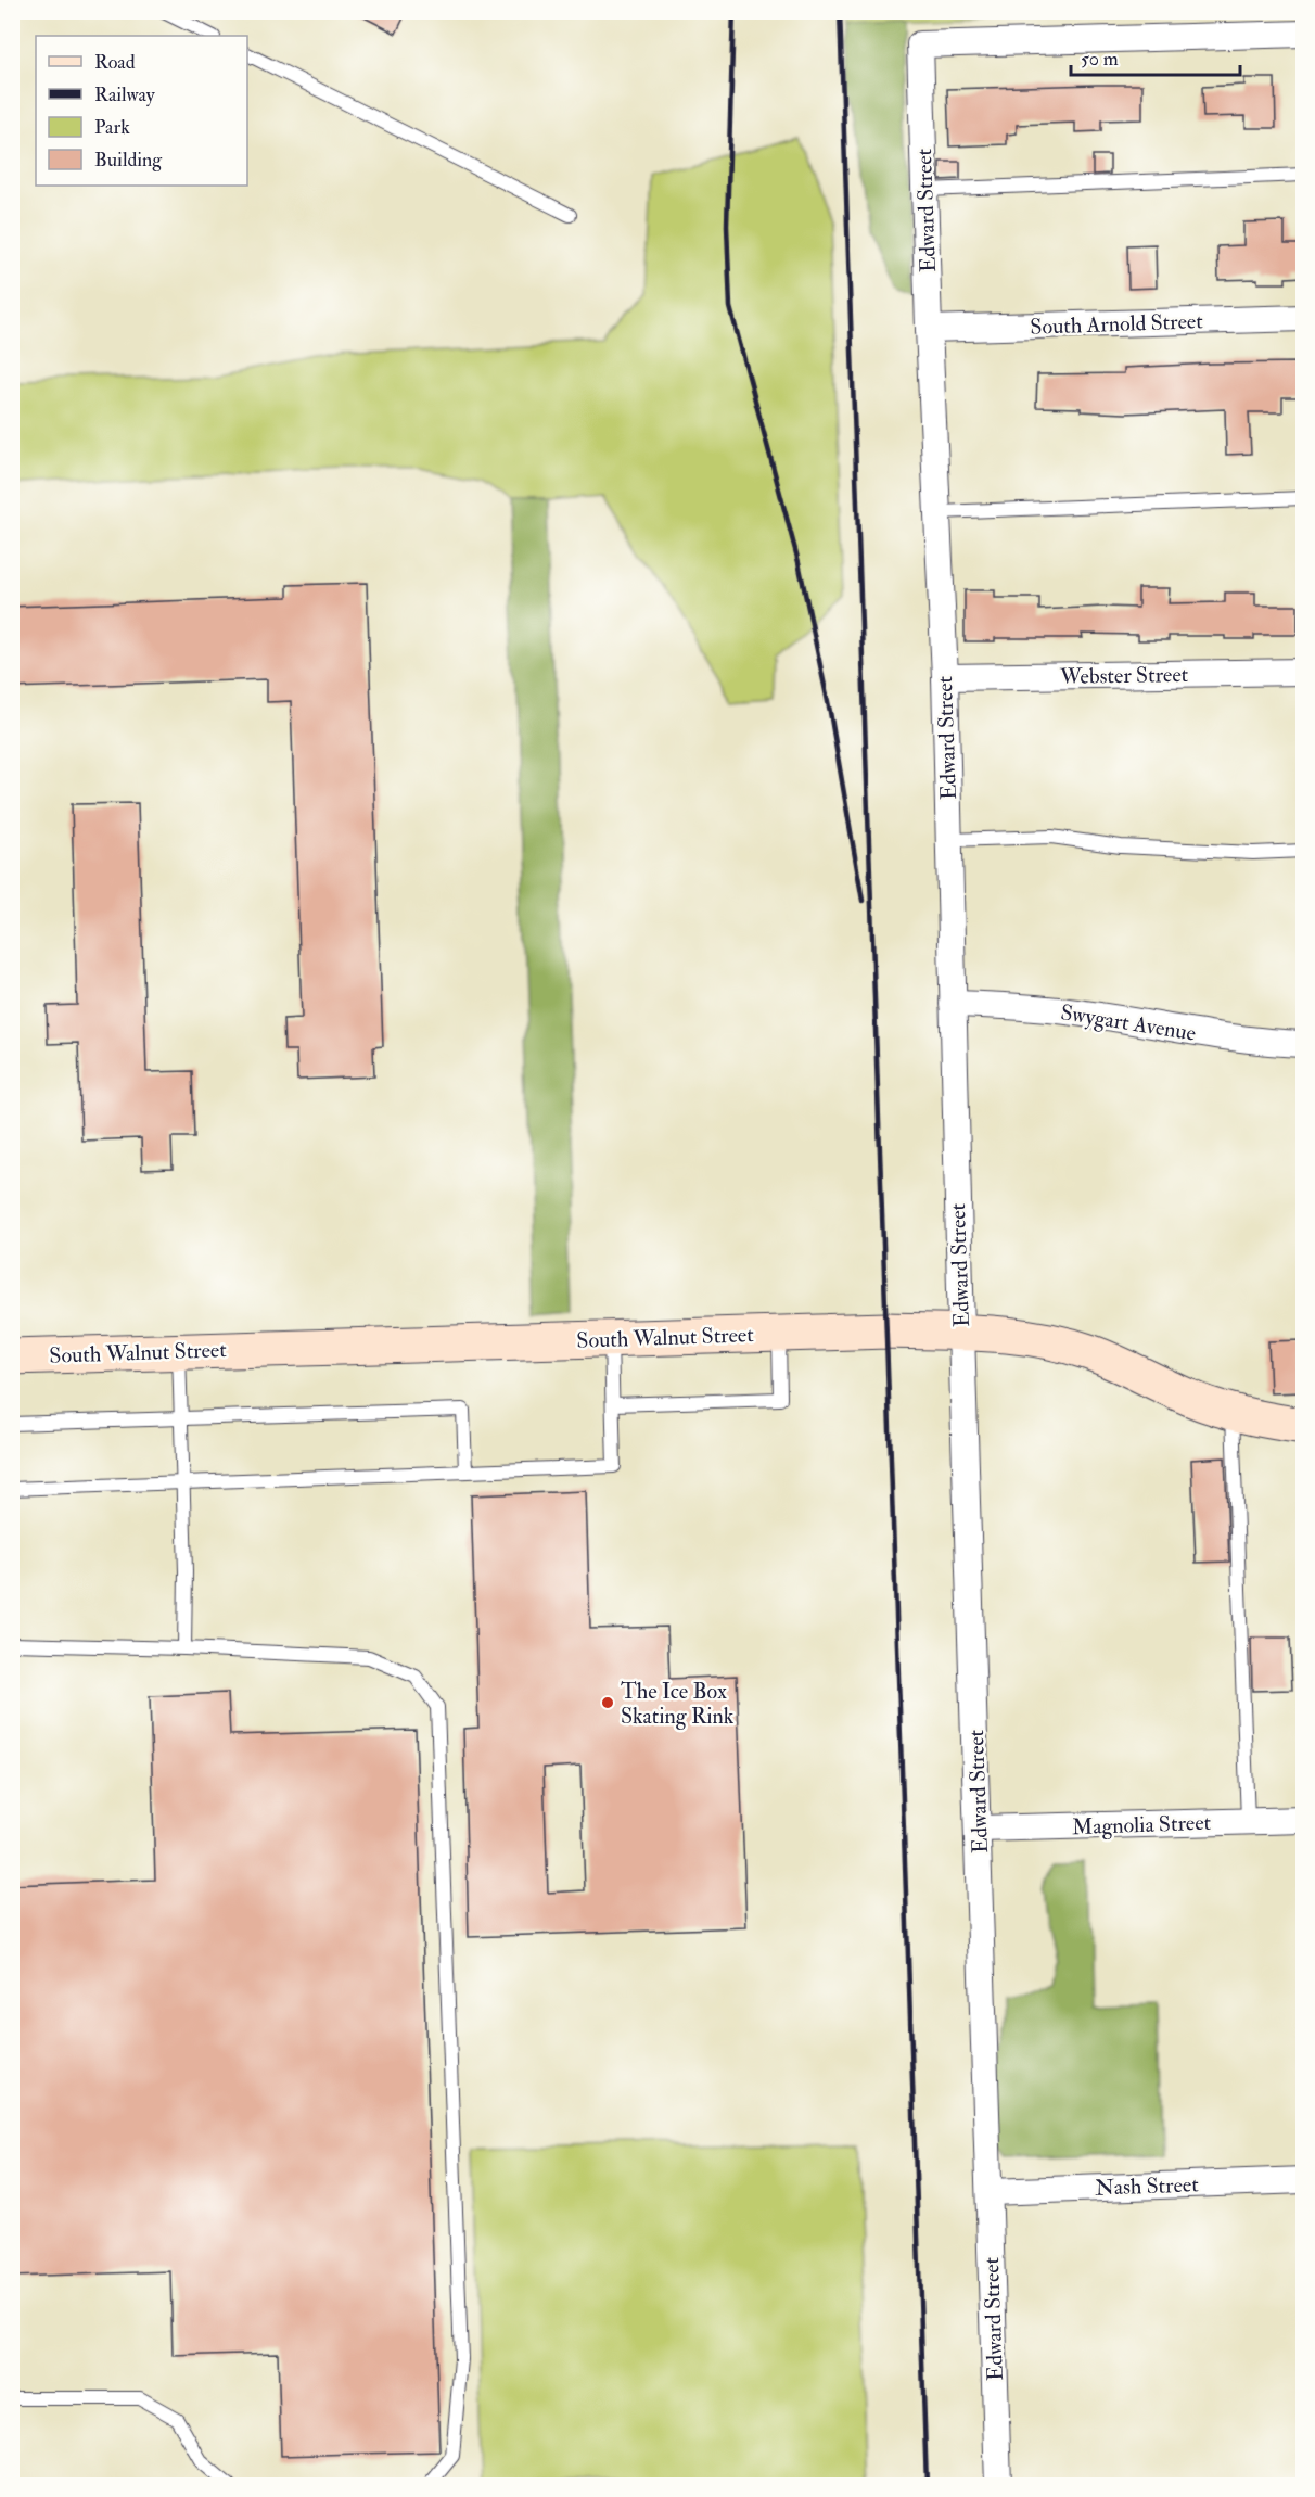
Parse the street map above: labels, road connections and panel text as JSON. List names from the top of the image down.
{
  "streets": {
    "street": [
      "Edward Street",
      "South Arnold Street",
      "Webster Street",
      "Swygart Avenue",
      "South Walnut Street",
      "Magnolia Street",
      "Nash Street"
    ]
  },
  "crossings": [
    ["Edward Street", "South Arnold Street"],
    ["Edward Street", "Webster Street"],
    ["Edward Street", "Swygart Avenue"],
    ["Edward Street", "South Walnut Street"],
    ["Edward Street", "Magnolia Street"],
    ["Edward Street", "Nash Street"]
  ],
  "places": ["The Ice Box Skating Rink"],
  "legend": [
    "Road",
    "Railway",
    "Park",
    "Building"
  ],
  "scale_bar": "50 m"
}
